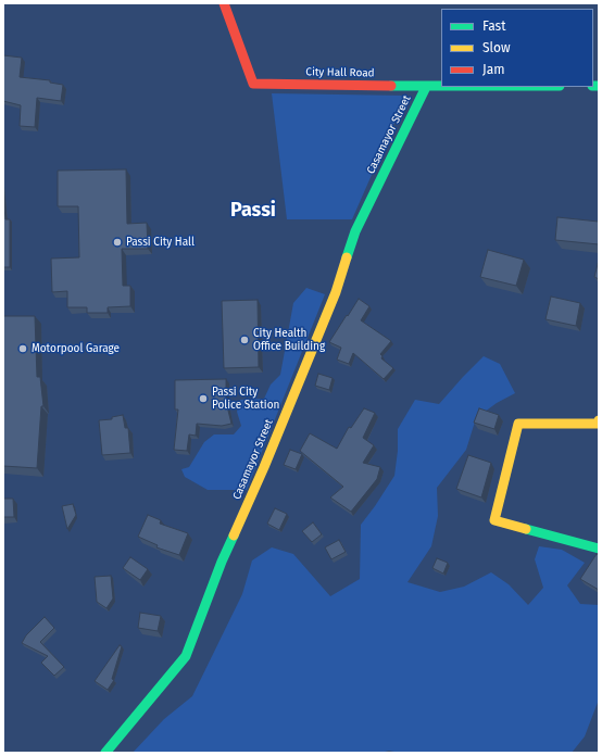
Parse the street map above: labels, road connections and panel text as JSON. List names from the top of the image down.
{
  "streets": {
    "street": ["City Hall Road", "Casamayor Street"]
  },
  "crossings": [
    ["City Hall Road", "Casamayor Street"]
  ],
  "districts": ["Passi"],
  "places": [
    "Passi City Hall",
    "City Health Office Building",
    "Motorpool Garage",
    "Passi City Police Station"
  ],
  "legend": ["Fast", "Slow", "Jam"]
}
